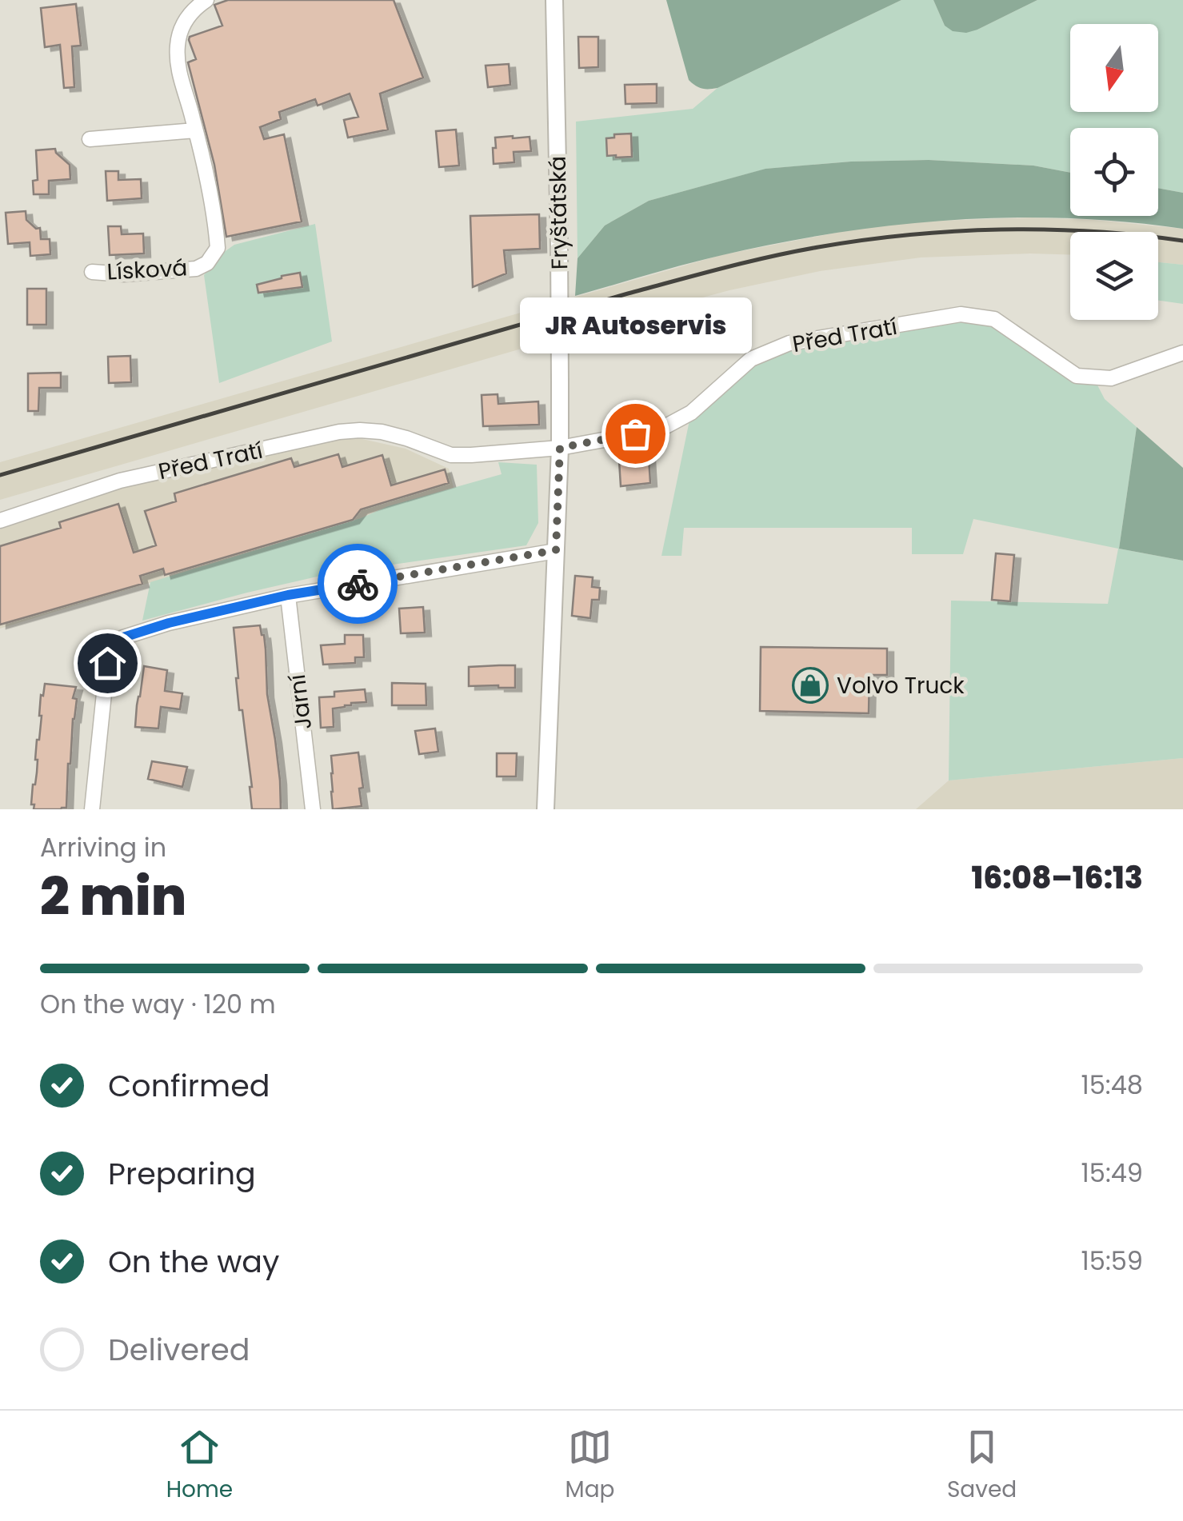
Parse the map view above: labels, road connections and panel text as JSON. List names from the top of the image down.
{
  "streets": {
    "street": [
      "Fryštátská",
      "Lísková",
      "Před Tratí",
      "Jarní"
    ]
  },
  "crossings": [
    ["Fryštátská", "Před Tratí"]
  ],
  "places": {
    "other": ["JR Autoservis"],
    "shop": ["Volvo Truck"]
  },
  "north": "bottom",
  "page": {
    "bubble": "JR Autoservis",
    "heading": ["2 min", "Arriving in", "16:08–16:13"],
    "bar": "On the way · 120 m",
    "list": [
      ["Confirmed", "15:48"],
      ["Preparing", "15:49"],
      ["On the way", "15:59"],
      "Delivered"
    ],
    "tabs": ["Home", "Map", "Saved"]
  }
}
